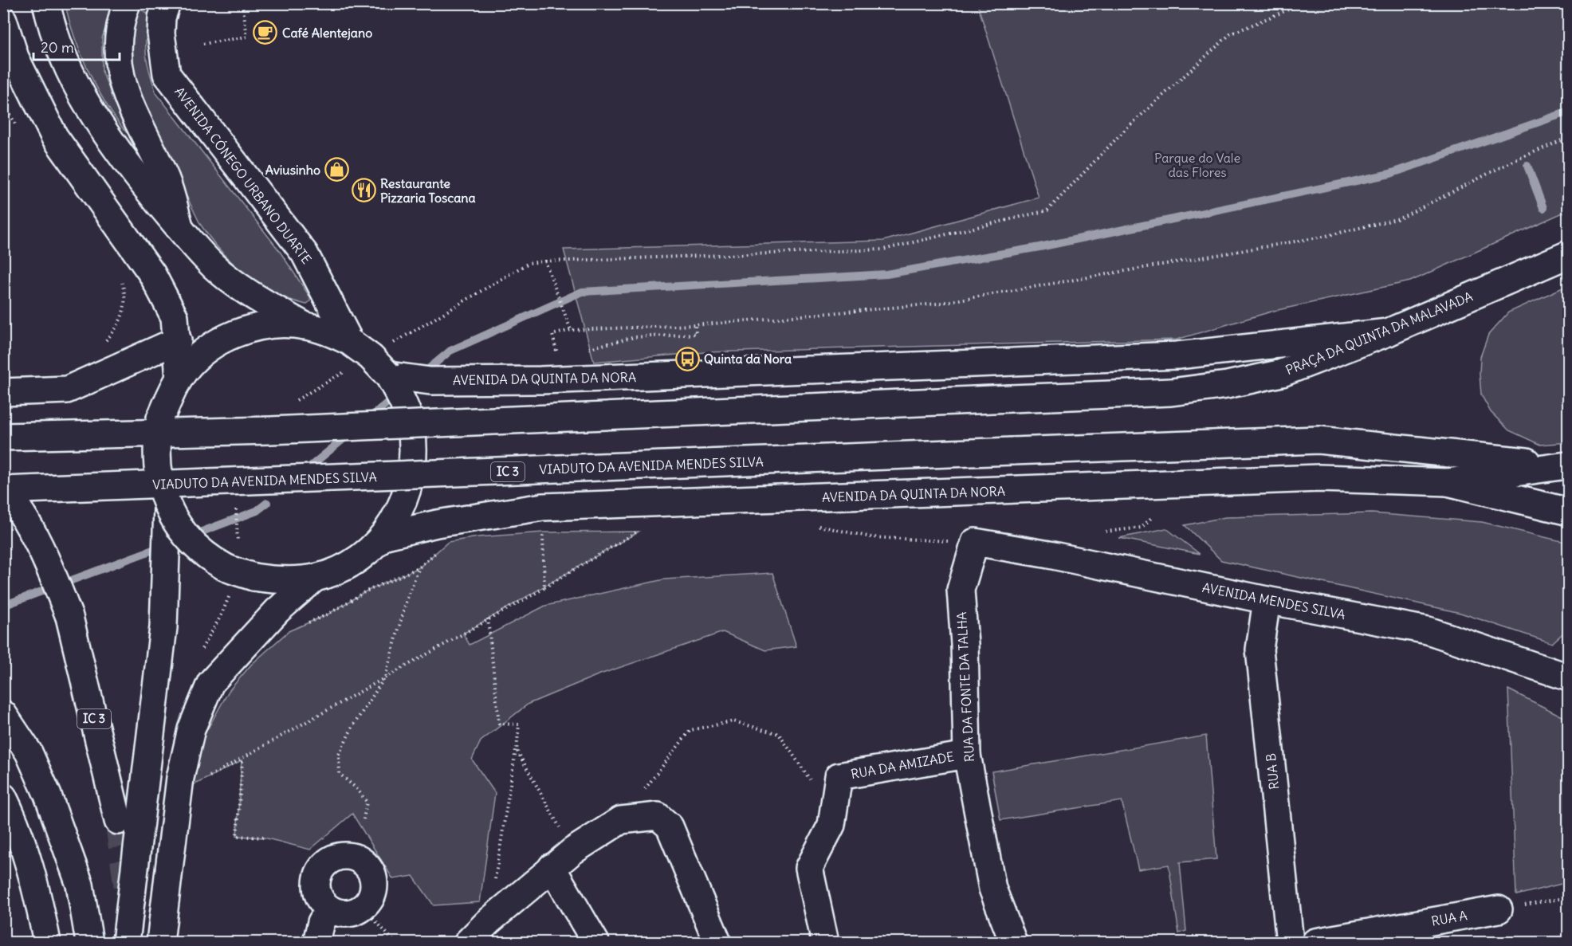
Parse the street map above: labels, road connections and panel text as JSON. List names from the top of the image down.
{
  "streets": {
    "main road": [
      "AVENIDA CÓNEGO URBANO DUARTE",
      "PRAÇA DA QUINTA DA MALAVADA",
      "AVENIDA DA QUINTA DA NORA",
      "VIADUTO DA AVENIDA MENDES SILVA",
      "IC 3",
      "AVENIDA MENDES SILVA",
      "RUA DA FONTE DA TALHA",
      "RUA DA AMIZADE",
      "RUA B",
      "RUA A"
    ]
  },
  "crossings": [
    ["PRAÇA DA QUINTA DA MALAVADA", "AVENIDA DA QUINTA DA NORA"],
    ["VIADUTO DA AVENIDA MENDES SILVA", "IC 3"],
    ["AVENIDA MENDES SILVA", "RUA DA FONTE DA TALHA"],
    ["AVENIDA MENDES SILVA", "RUA B"],
    ["RUA DA FONTE DA TALHA", "RUA DA AMIZADE"]
  ],
  "parks": ["Parque do Vale das Flores"],
  "places": {
    "cafe": ["Café Alentejano"],
    "shop": ["Aviusinho"],
    "restaurant": ["Restaurante Pizzaria Toscana"],
    "bus stop": ["Quinta da Nora"]
  },
  "scale_bar": "20 m"
}
